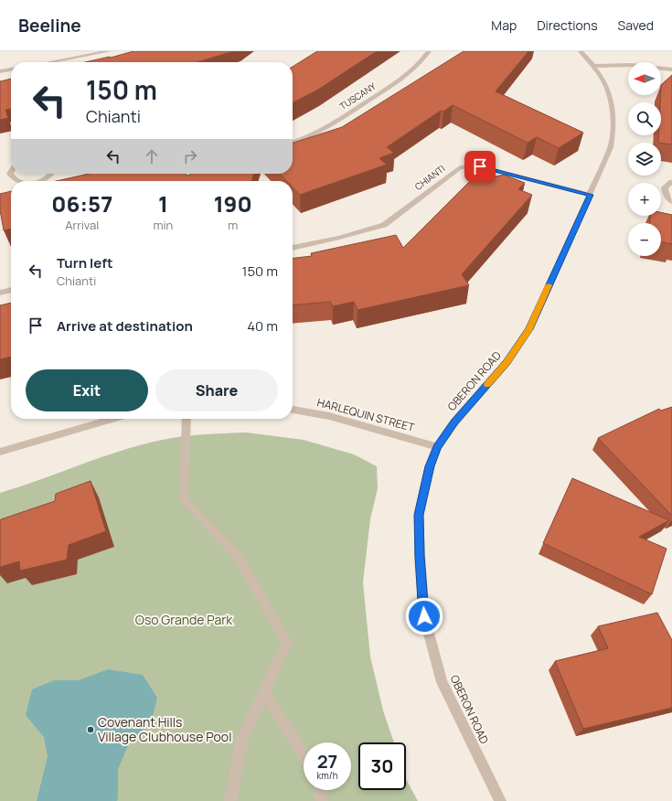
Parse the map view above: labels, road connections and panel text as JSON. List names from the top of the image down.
{
  "streets": {
    "street": [
      "TUSCANY",
      "CHIANTI",
      "OBERON ROAD",
      "HARLEQUIN STREET"
    ]
  },
  "crossings": [
    ["CHIANTI", "OBERON ROAD"],
    ["OBERON ROAD", "HARLEQUIN STREET"]
  ],
  "parks": ["Oso Grande Park"],
  "places": ["Covenant Hills Village Clubhouse Pool"],
  "north": "left",
  "page": {
    "header": "Beeline",
    "nav": ["Map", "Directions", "Saved"],
    "map_buttons": ["+", "−"],
    "turn": ["150 m", "Chianti"],
    "eta": [
      "06:57",
      "Arrival",
      "1",
      "min",
      "190",
      "m"
    ],
    "list": [
      {
        "name": "Turn left",
        "note": "Chianti",
        "value": "150 m"
      },
      {
        "name": "Arrive at destination",
        "value": "40 m"
      }
    ],
    "buttons": ["Exit", "Share"],
    "speed": "27 km/h",
    "limit": "30"
  }
}
